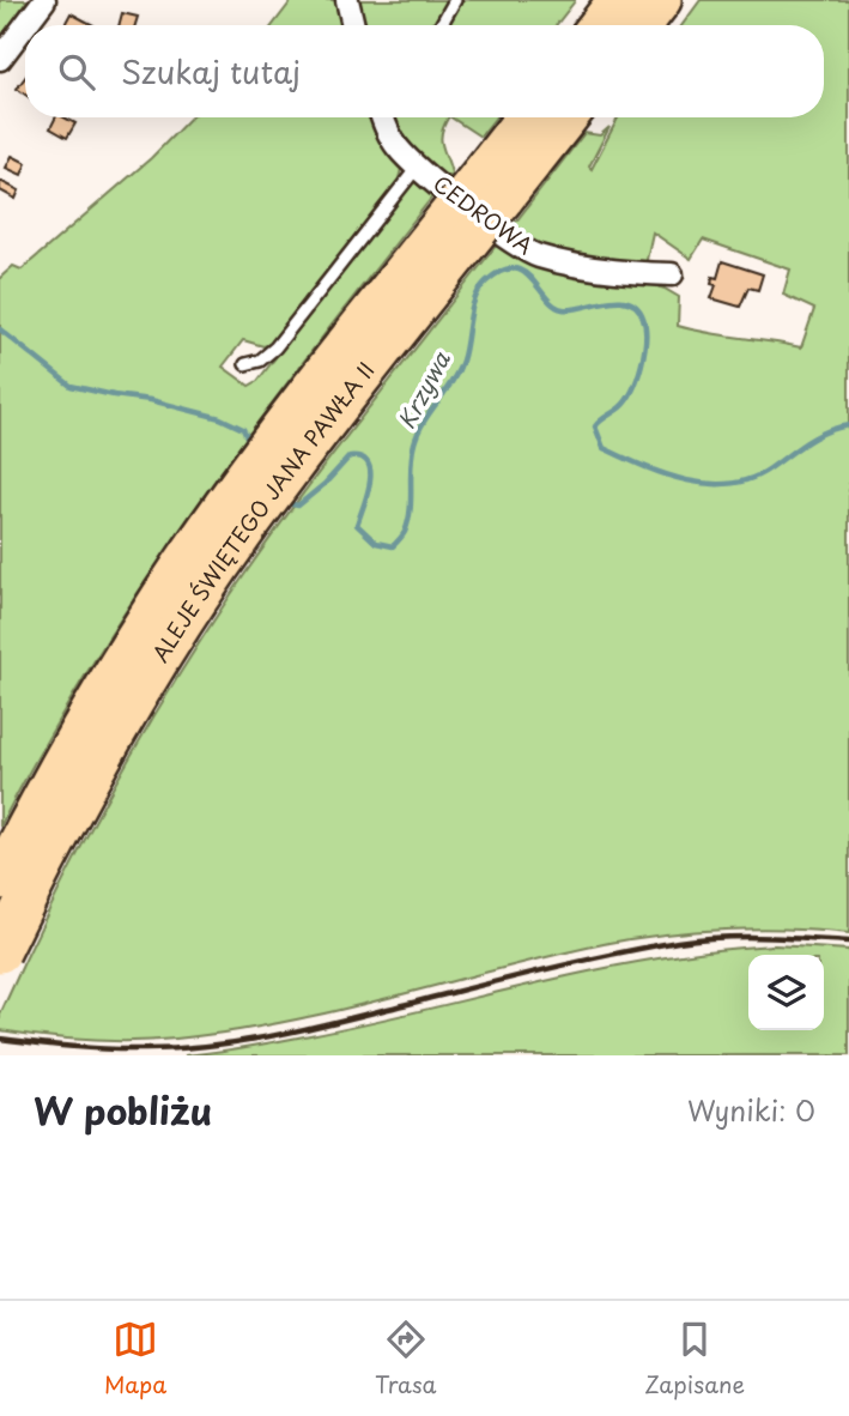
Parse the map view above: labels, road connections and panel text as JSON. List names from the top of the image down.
{
  "streets": {
    "highway": ["ALEJE ŚWIĘTEGO JANA PAWŁA II"],
    "street": ["CEDROWA"]
  },
  "water": ["Krzywa"],
  "page": {
    "search": "Szukaj tutaj",
    "heading": ["W pobliżu", "Wyniki: 0"],
    "nav": ["Mapa", "Trasa", "Zapisane"]
  }
}
